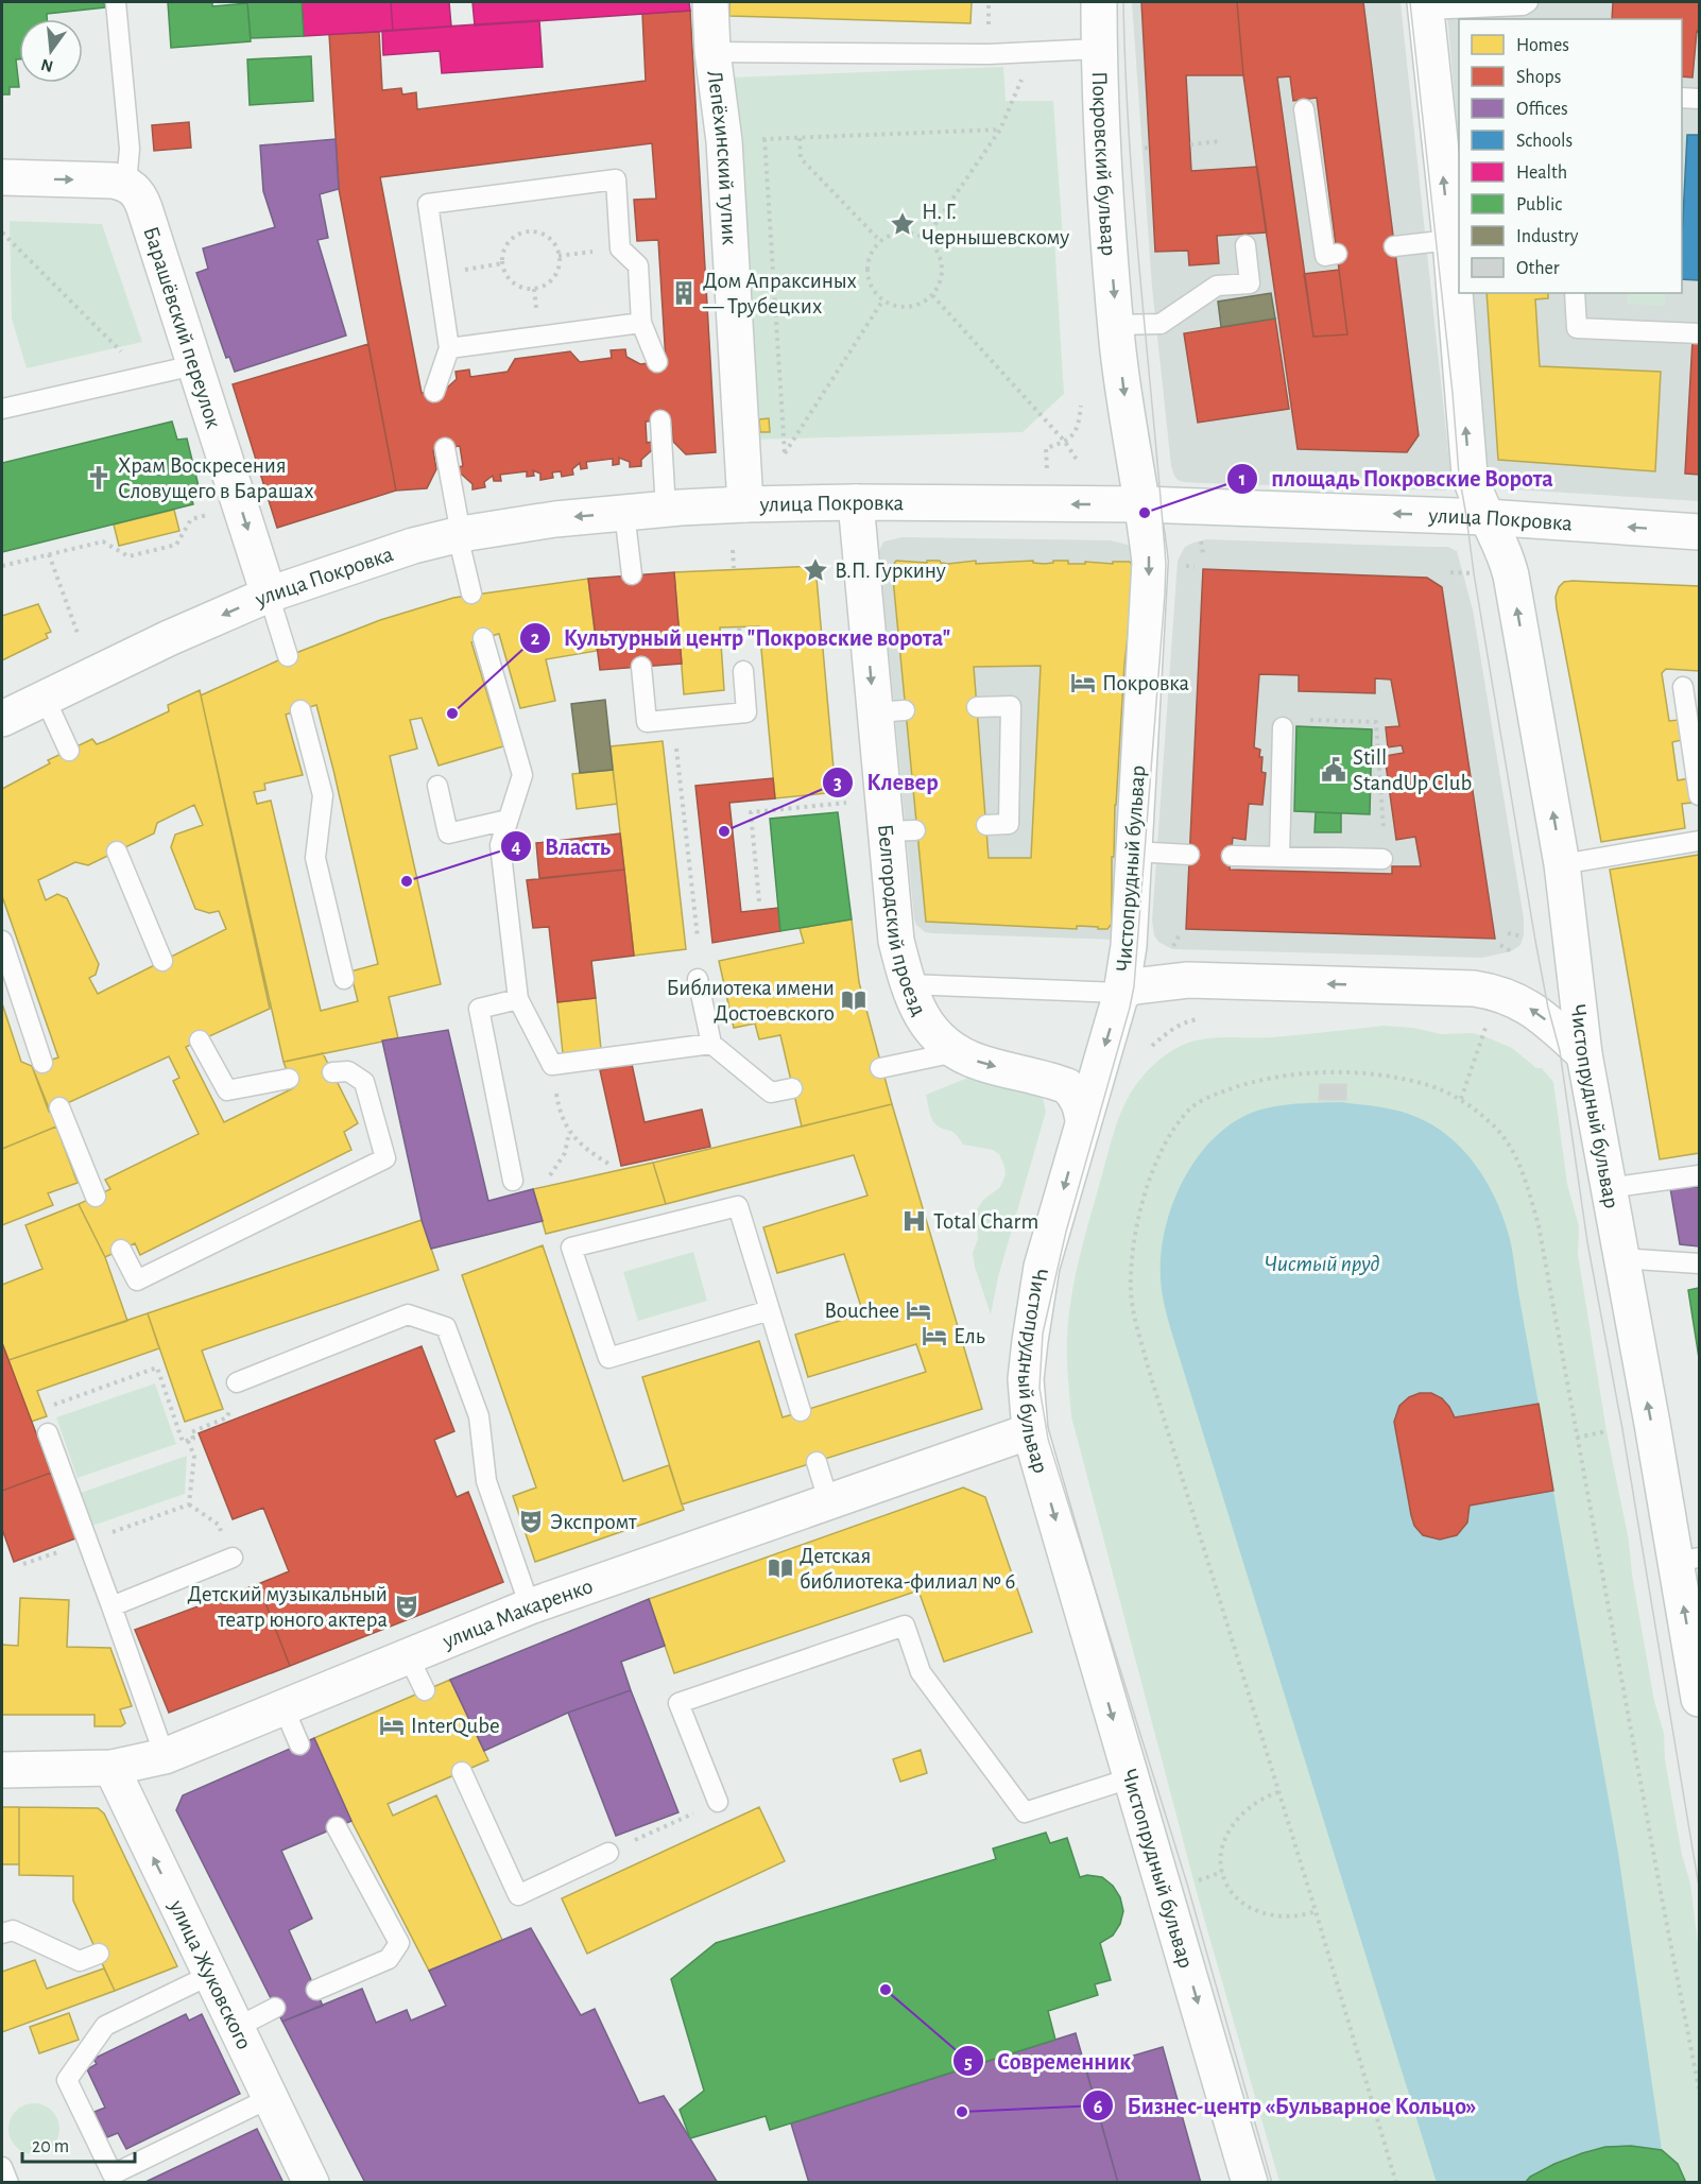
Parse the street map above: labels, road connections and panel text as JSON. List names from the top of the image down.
{
  "streets": {
    "main road": [
      "Лепёхинский тупик",
      "Покровский бульвар",
      "Барашёвский переулок",
      "улица Покровка",
      "Чистопрудный бульвар",
      "Белгородский проезд",
      "улица Макаренко",
      "улица Жуковского"
    ]
  },
  "crossings": [
    ["Лепёхинский тупик", "улица Покровка"],
    ["Покровский бульвар", "улица Покровка"],
    ["Покровский бульвар", "Чистопрудный бульвар"],
    ["Барашёвский переулок", "улица Покровка"],
    ["улица Покровка", "Чистопрудный бульвар"],
    ["улица Покровка", "Белгородский проезд"],
    ["Чистопрудный бульвар", "Белгородский проезд"],
    ["Чистопрудный бульвар", "улица Макаренко"],
    ["улица Макаренко", "улица Жуковского"]
  ],
  "one_way": [
    "Покровский бульвар",
    "Барашёвский переулок",
    "улица Покровка",
    "Белгородский проезд",
    "улица Жуковского"
  ],
  "water": ["Чистый пруд"],
  "places": {
    "place": ["Н. Г. Чернышевскому", "В.П. Гуркину"],
    "building": ["Дом Апраксиных — Трубецких"],
    "church": ["Храм Воскресения Словущего в Барашах"],
    "other": [
      "площадь Покровские Ворота",
      "Культурный центр \"Покровские ворота\"",
      "Клевер",
      "Власть",
      "Современник",
      "Бизнес-центр «Бульварное Кольцо»"
    ],
    "hotel": [
      "Покровка",
      "Bouchee",
      "Ель",
      "InterQube"
    ],
    "public building": ["Still StandUp Club"],
    "library": ["Библиотека имени Достоевского", "Детская библиотека-филиал № 6"],
    "hospital": ["Total Charm"],
    "theatre": ["Экспромт", "Детский музыкальный театр юного актера"]
  },
  "legend": [
    "Homes",
    "Shops",
    "Offices",
    "Schools",
    "Health",
    "Public",
    "Industry",
    "Other"
  ],
  "scale_bar": "20 m",
  "north": "bottom"
}
